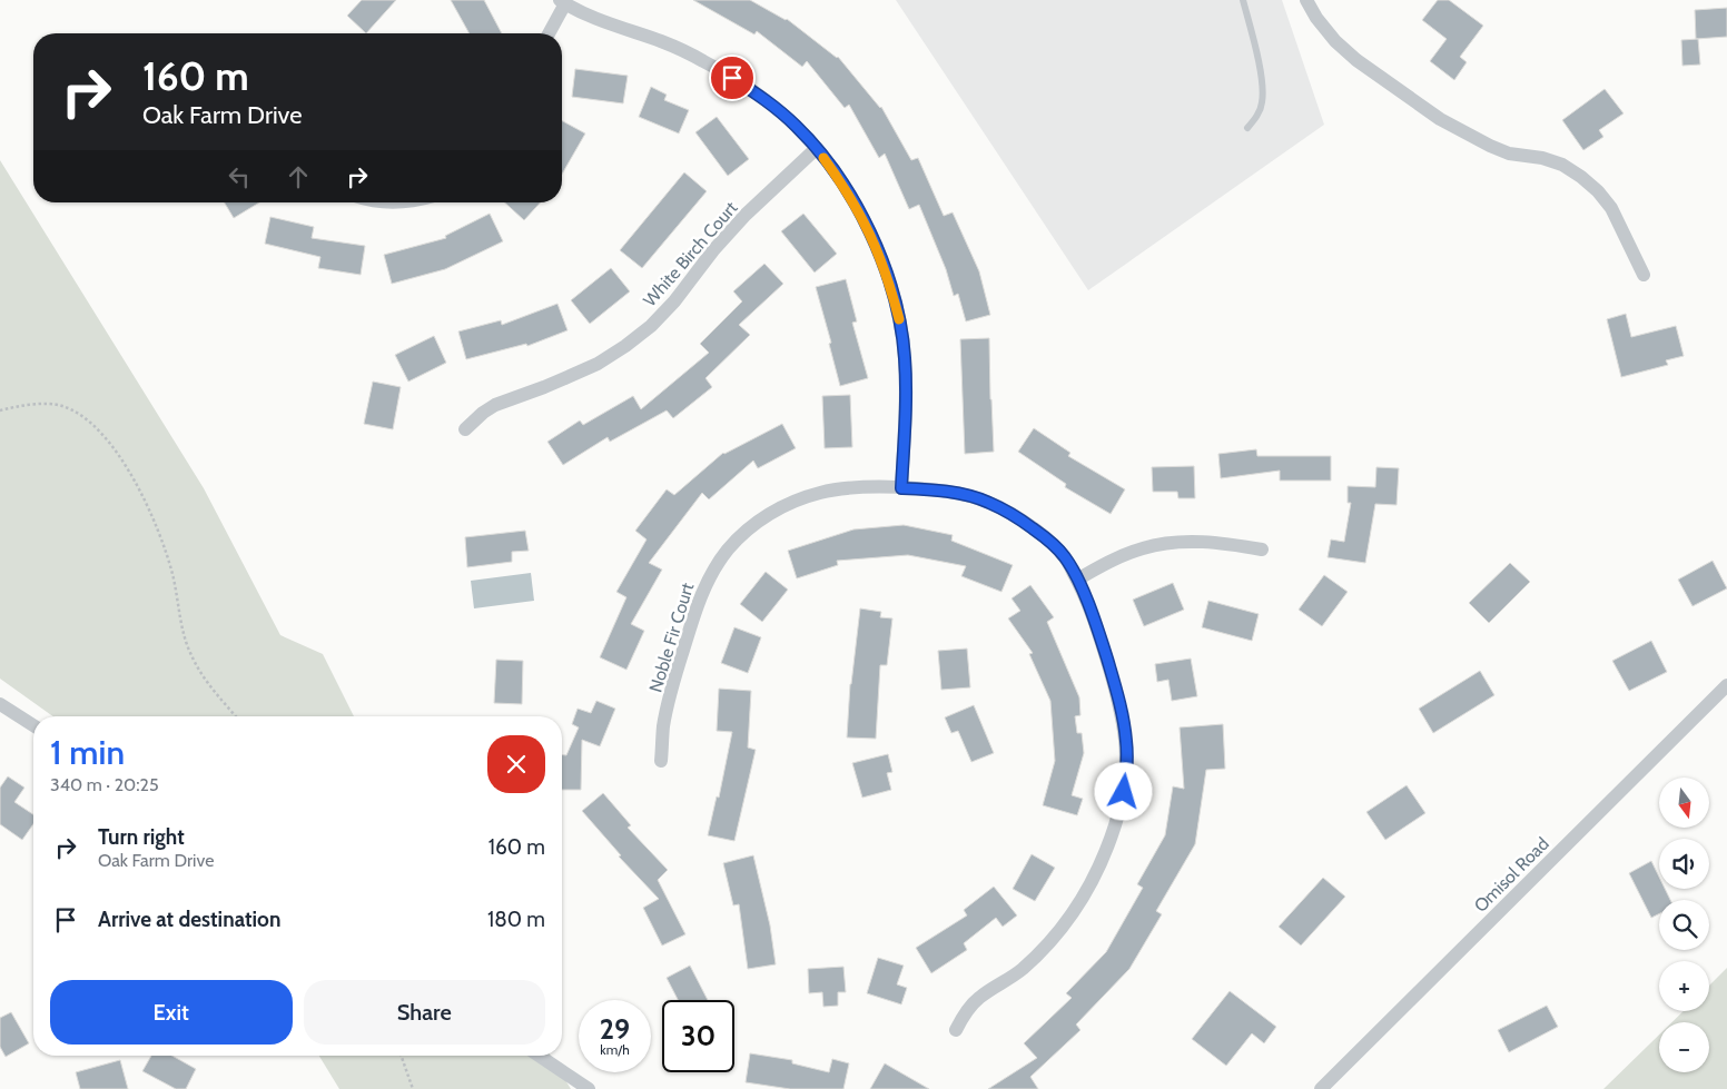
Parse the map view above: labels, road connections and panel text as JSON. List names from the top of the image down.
{
  "streets": {
    "street": ["White Birch Court", "Noble Fir Court", "Omisol Road"]
  },
  "north": "bottom",
  "page": {
    "turn": ["160 m", "Oak Farm Drive"],
    "heading": ["1 min", "340 m · 20:25"],
    "map_buttons": ["+", "−"],
    "list": [
      {
        "name": "Turn right",
        "note": "Oak Farm Drive",
        "value": "160 m"
      },
      {
        "name": "Arrive at destination",
        "value": "180 m"
      }
    ],
    "buttons": ["Exit", "Share"],
    "speed": "29 km/h",
    "limit": "30"
  }
}
